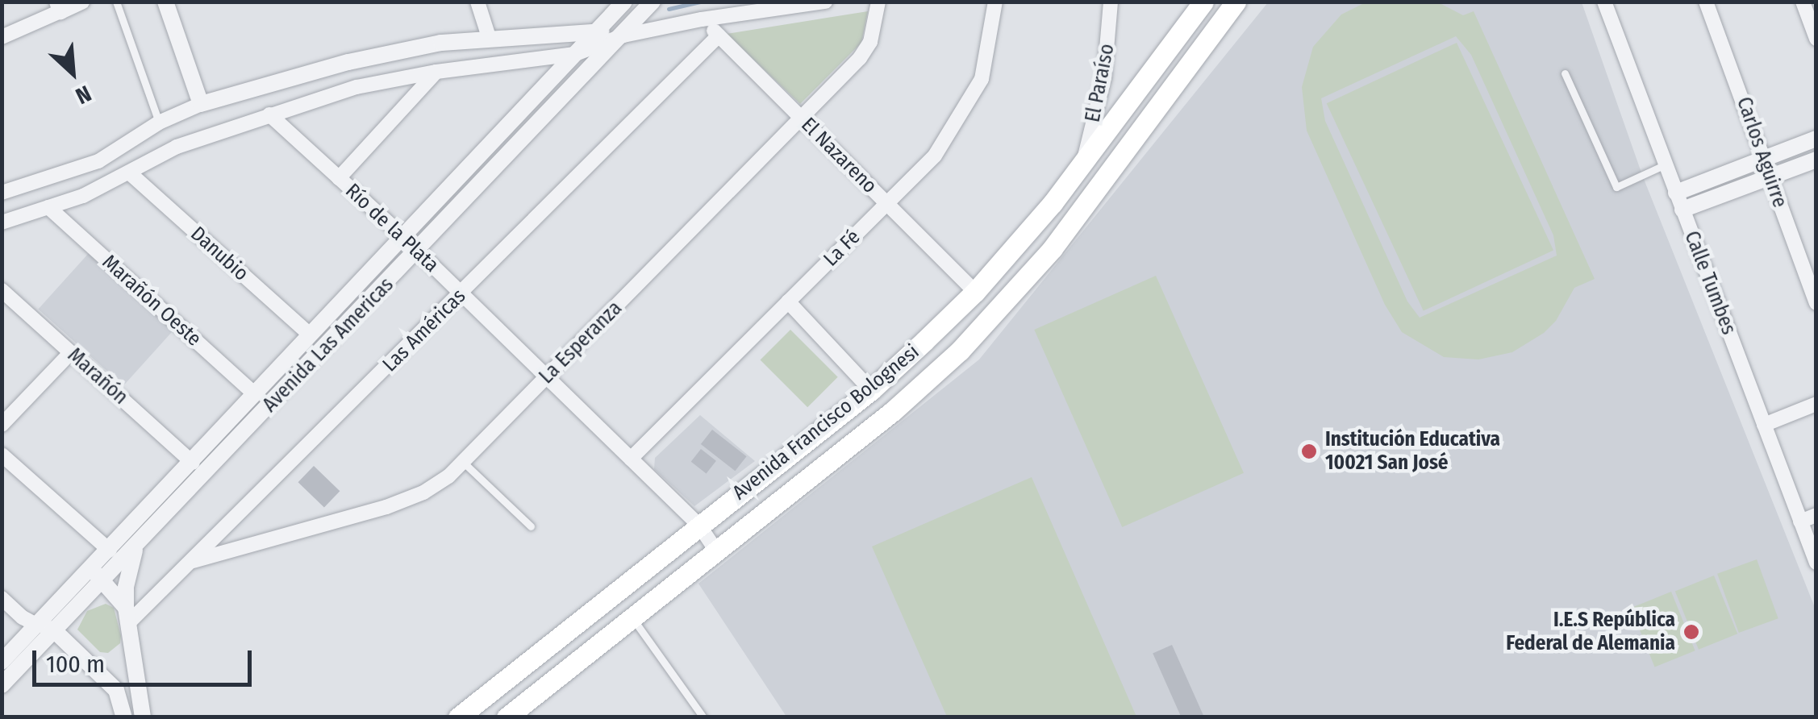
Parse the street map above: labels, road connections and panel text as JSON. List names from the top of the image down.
{
  "streets": {
    "main road": ["Avenida Francisco Bolognesi"],
    "street": [
      "El Paraíso",
      "Carlos Aguirre",
      "El Nazareno",
      "Río de la Plata",
      "La Fé",
      "Danubio",
      "Calle Tumbes",
      "Marañón Oeste",
      "Las Américas",
      "La Esperanza",
      "Avenida Las Americas",
      "Marañón"
    ]
  },
  "crossings": [
    ["El Paraíso", "Avenida Francisco Bolognesi"],
    ["El Nazareno", "La Fé"],
    ["El Nazareno", "Las Américas"],
    ["El Nazareno", "La Esperanza"],
    ["El Nazareno", "Avenida Francisco Bolognesi"],
    ["Río de la Plata", "La Fé"],
    ["Río de la Plata", "Las Américas"],
    ["Río de la Plata", "La Esperanza"],
    ["Río de la Plata", "Avenida Las Americas"],
    ["Río de la Plata", "Avenida Francisco Bolognesi"],
    ["Danubio", "Avenida Las Americas"],
    ["Marañón Oeste", "Avenida Las Americas"],
    ["Las Américas", "La Esperanza"],
    ["Avenida Las Americas", "Marañón"]
  ],
  "places": ["Institución Educativa 10021 San José", "I.E.S República Federal de Alemania"],
  "scale_bar": "100 m",
  "north": "bottom right"
}
